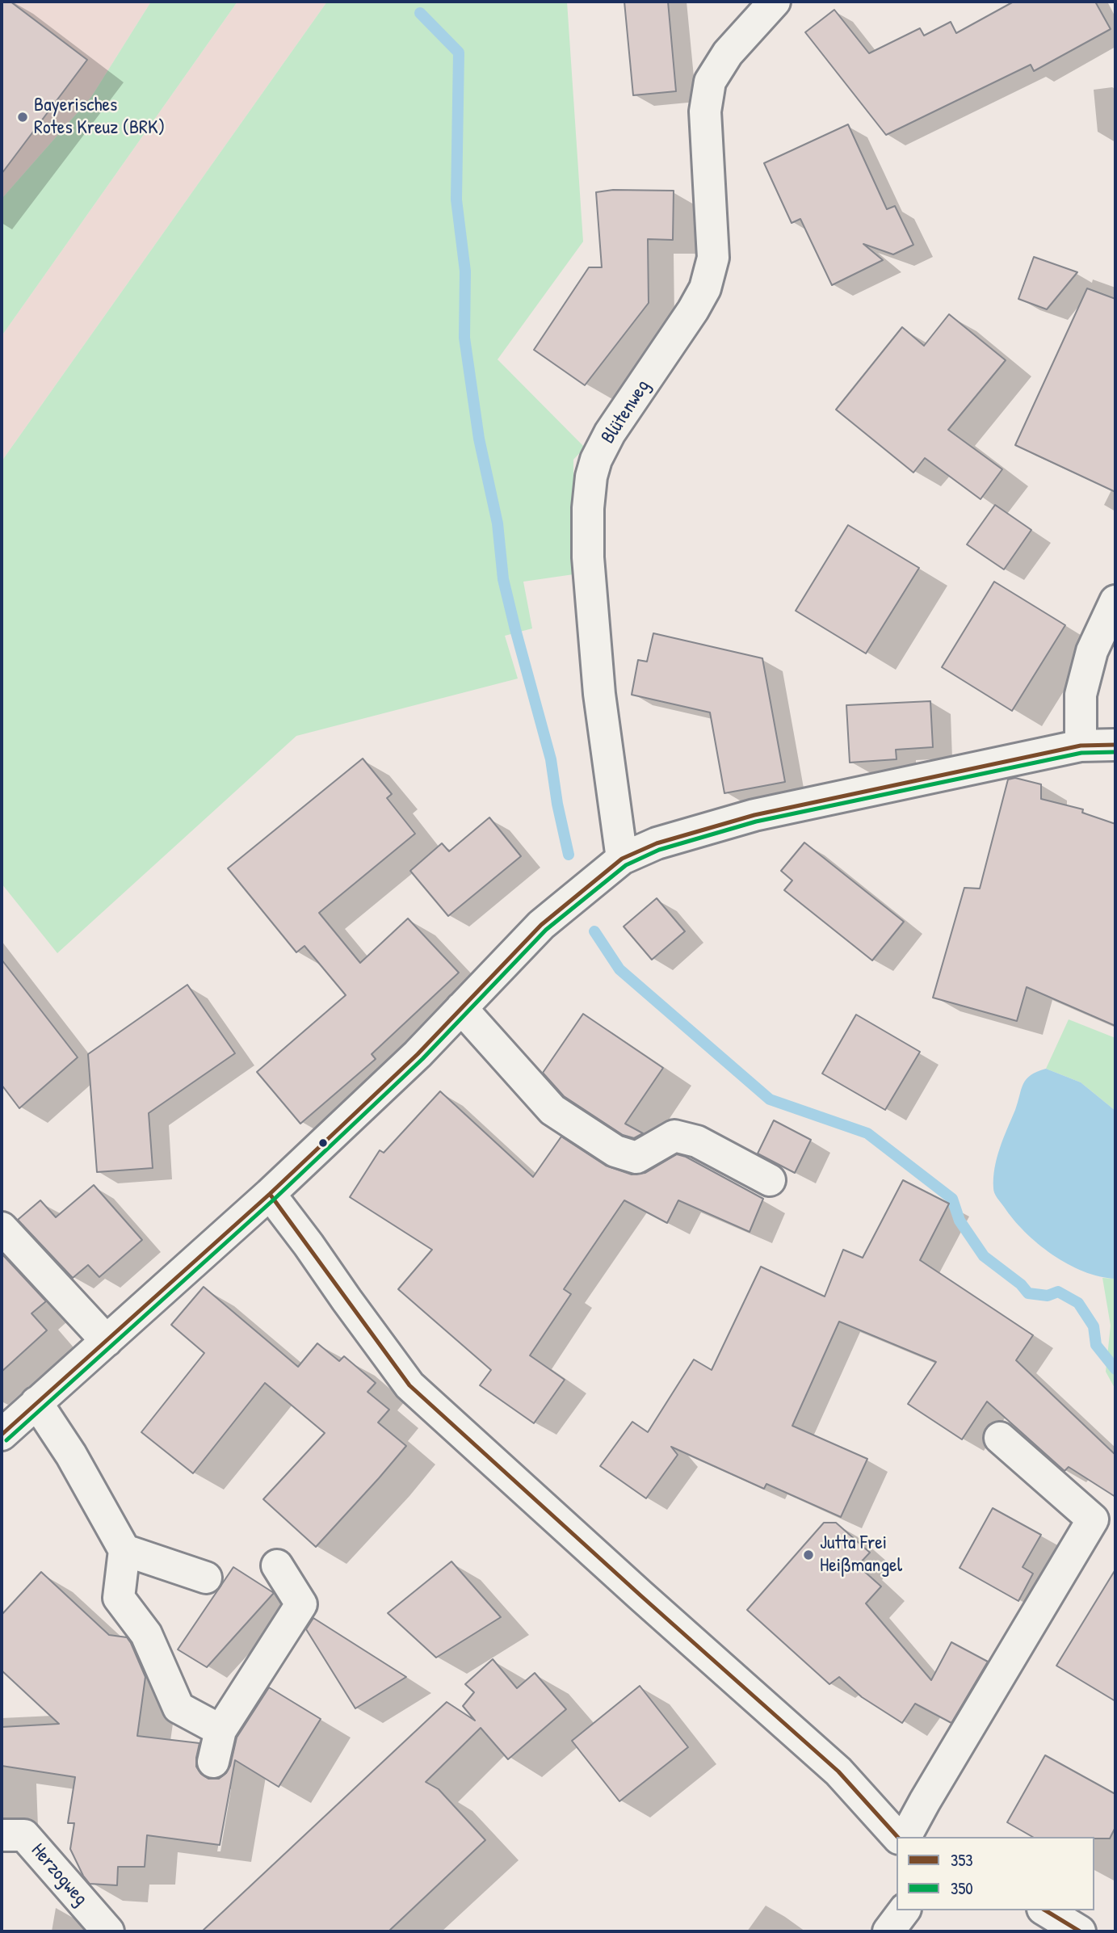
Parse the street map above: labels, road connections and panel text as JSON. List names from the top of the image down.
{
  "streets": {
    "street": ["Blütenweg", "Herzogweg"]
  },
  "places": ["Bayerisches Rotes Kreuz (BRK)", "Jutta Frei Heißmangel"],
  "lines": ["transit line 353", "transit line 350"],
  "legend": ["353", "350"]
}
